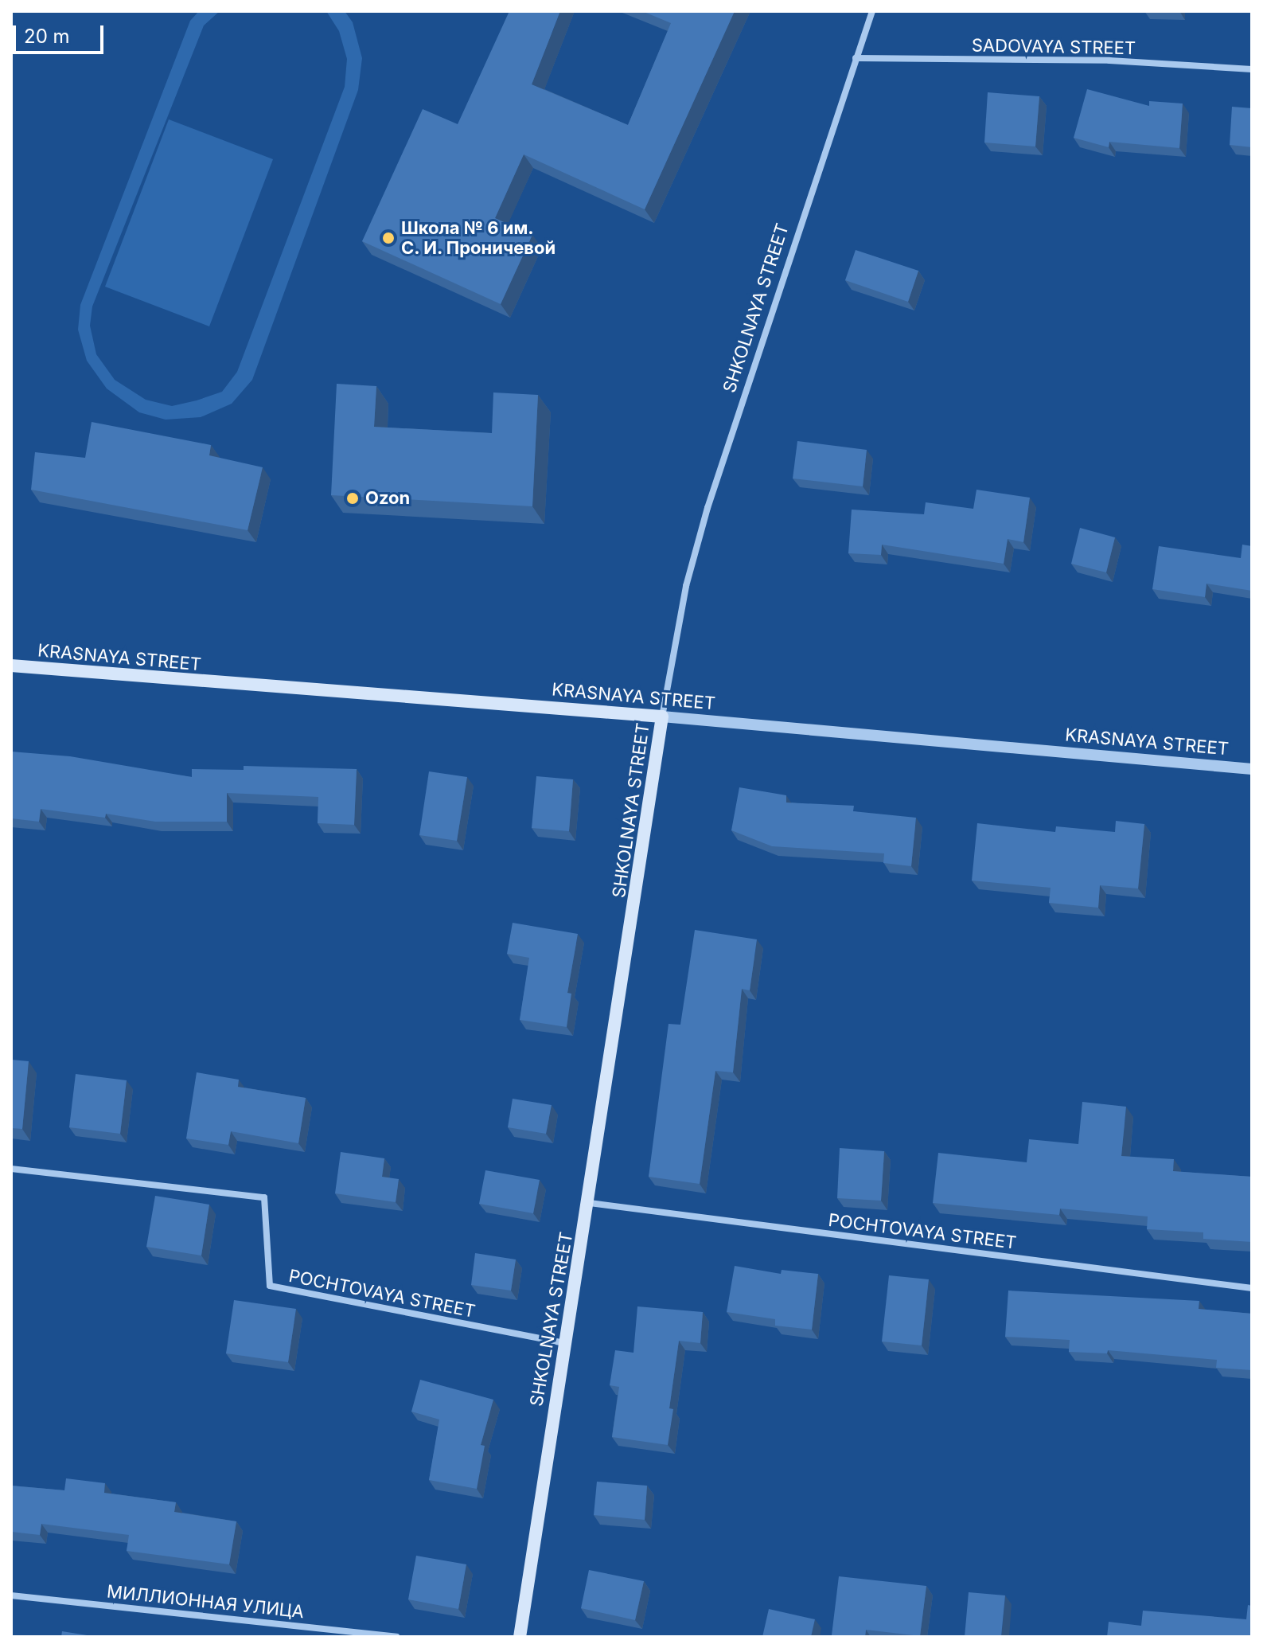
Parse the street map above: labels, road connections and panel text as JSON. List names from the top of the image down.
{
  "streets": {
    "main road": ["SHKOLNAYA STREET", "KRASNAYA STREET"],
    "street": ["SADOVAYA STREET", "POCHTOVAYA STREET", "МИЛЛИОННАЯ УЛИЦА"]
  },
  "crossings": [
    ["SADOVAYA STREET", "SHKOLNAYA STREET"],
    ["SHKOLNAYA STREET", "KRASNAYA STREET"],
    ["SHKOLNAYA STREET", "POCHTOVAYA STREET"]
  ],
  "places": ["Школа № 6 им. С. И. Проничевой", "Ozon"],
  "scale_bar": "20 m"
}
